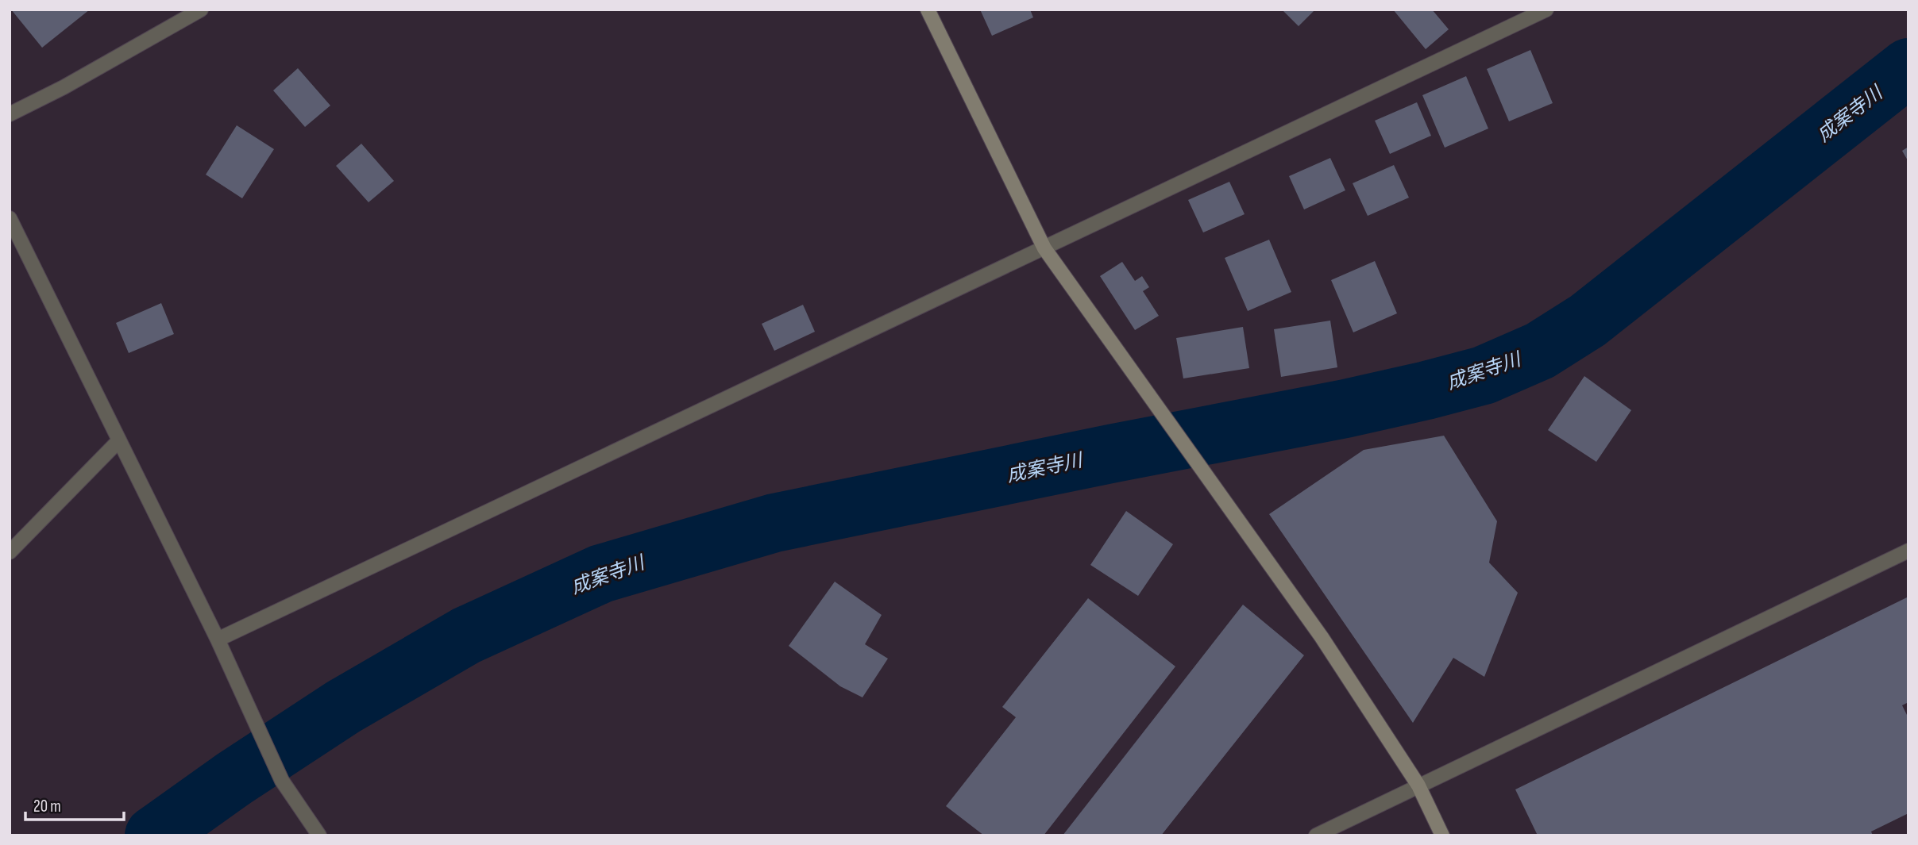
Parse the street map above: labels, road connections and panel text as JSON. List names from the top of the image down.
{
  "water": ["成案寺川"],
  "scale_bar": "20 m"
}
